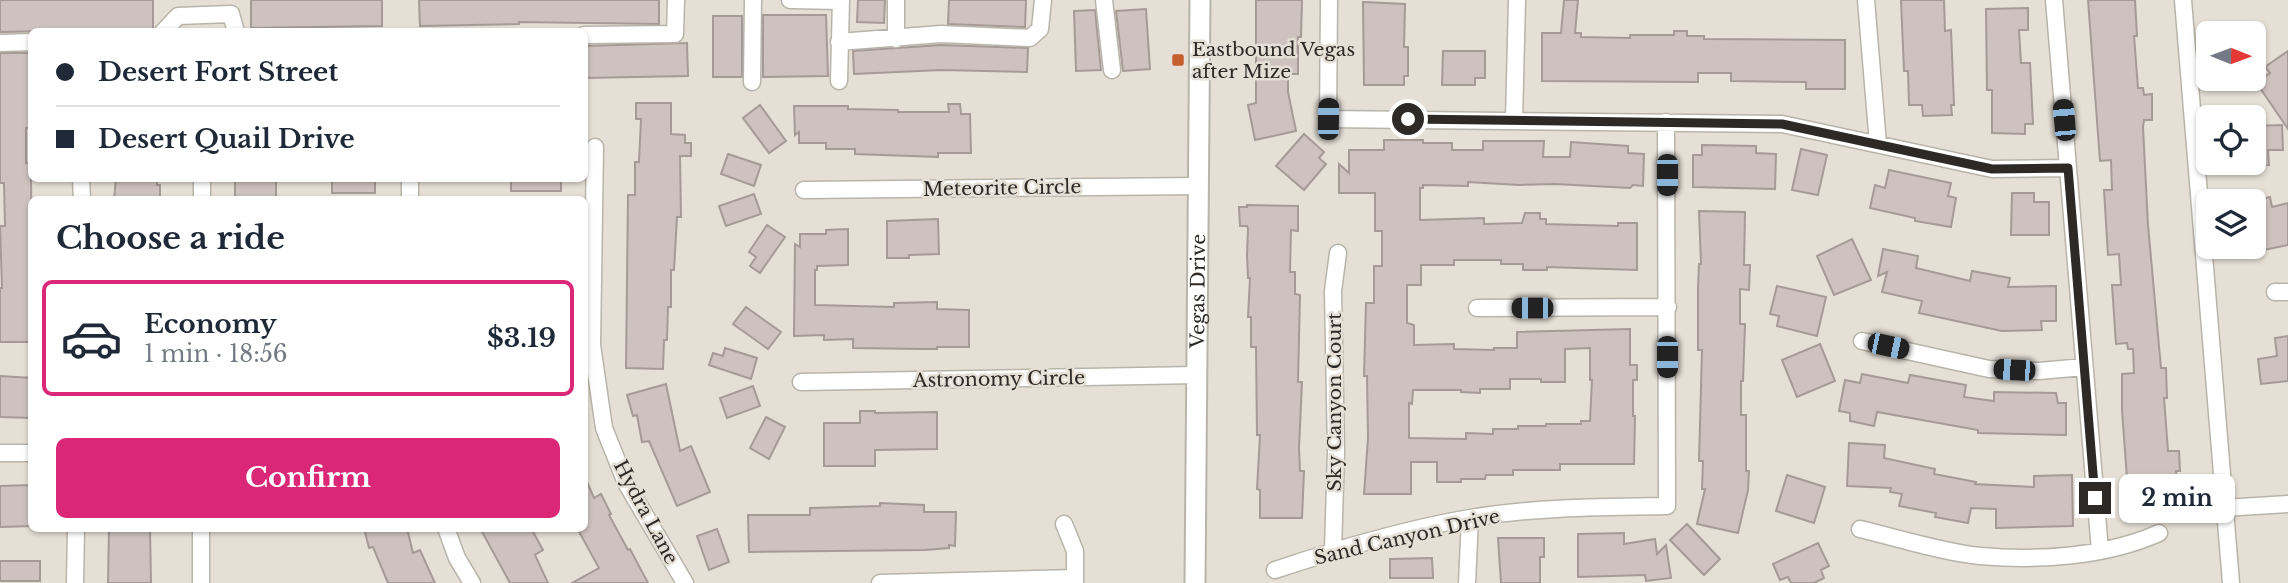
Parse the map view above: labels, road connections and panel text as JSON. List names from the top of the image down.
{
  "streets": {
    "main road": ["Vegas Drive"],
    "street": [
      "Meteorite Circle",
      "Astronomy Circle",
      "Sky Canyon Court",
      "Hydra Lane",
      "Sand Canyon Drive"
    ]
  },
  "crossings": [
    ["Meteorite Circle", "Vegas Drive"],
    ["Vegas Drive", "Astronomy Circle"],
    ["Sky Canyon Court", "Sand Canyon Drive"]
  ],
  "places": {
    "transit": ["Eastbound Vegas after Mize"]
  },
  "north": "right",
  "page": {
    "banner": ["Desert Fort Street", "Desert Quail Drive"],
    "heading": "Choose a ride",
    "list": [
      {
        "name": "Economy",
        "note": "1 min · 18:56",
        "value": "$3.19"
      }
    ],
    "buttons": "Confirm",
    "bubble": "2 min"
  }
}
